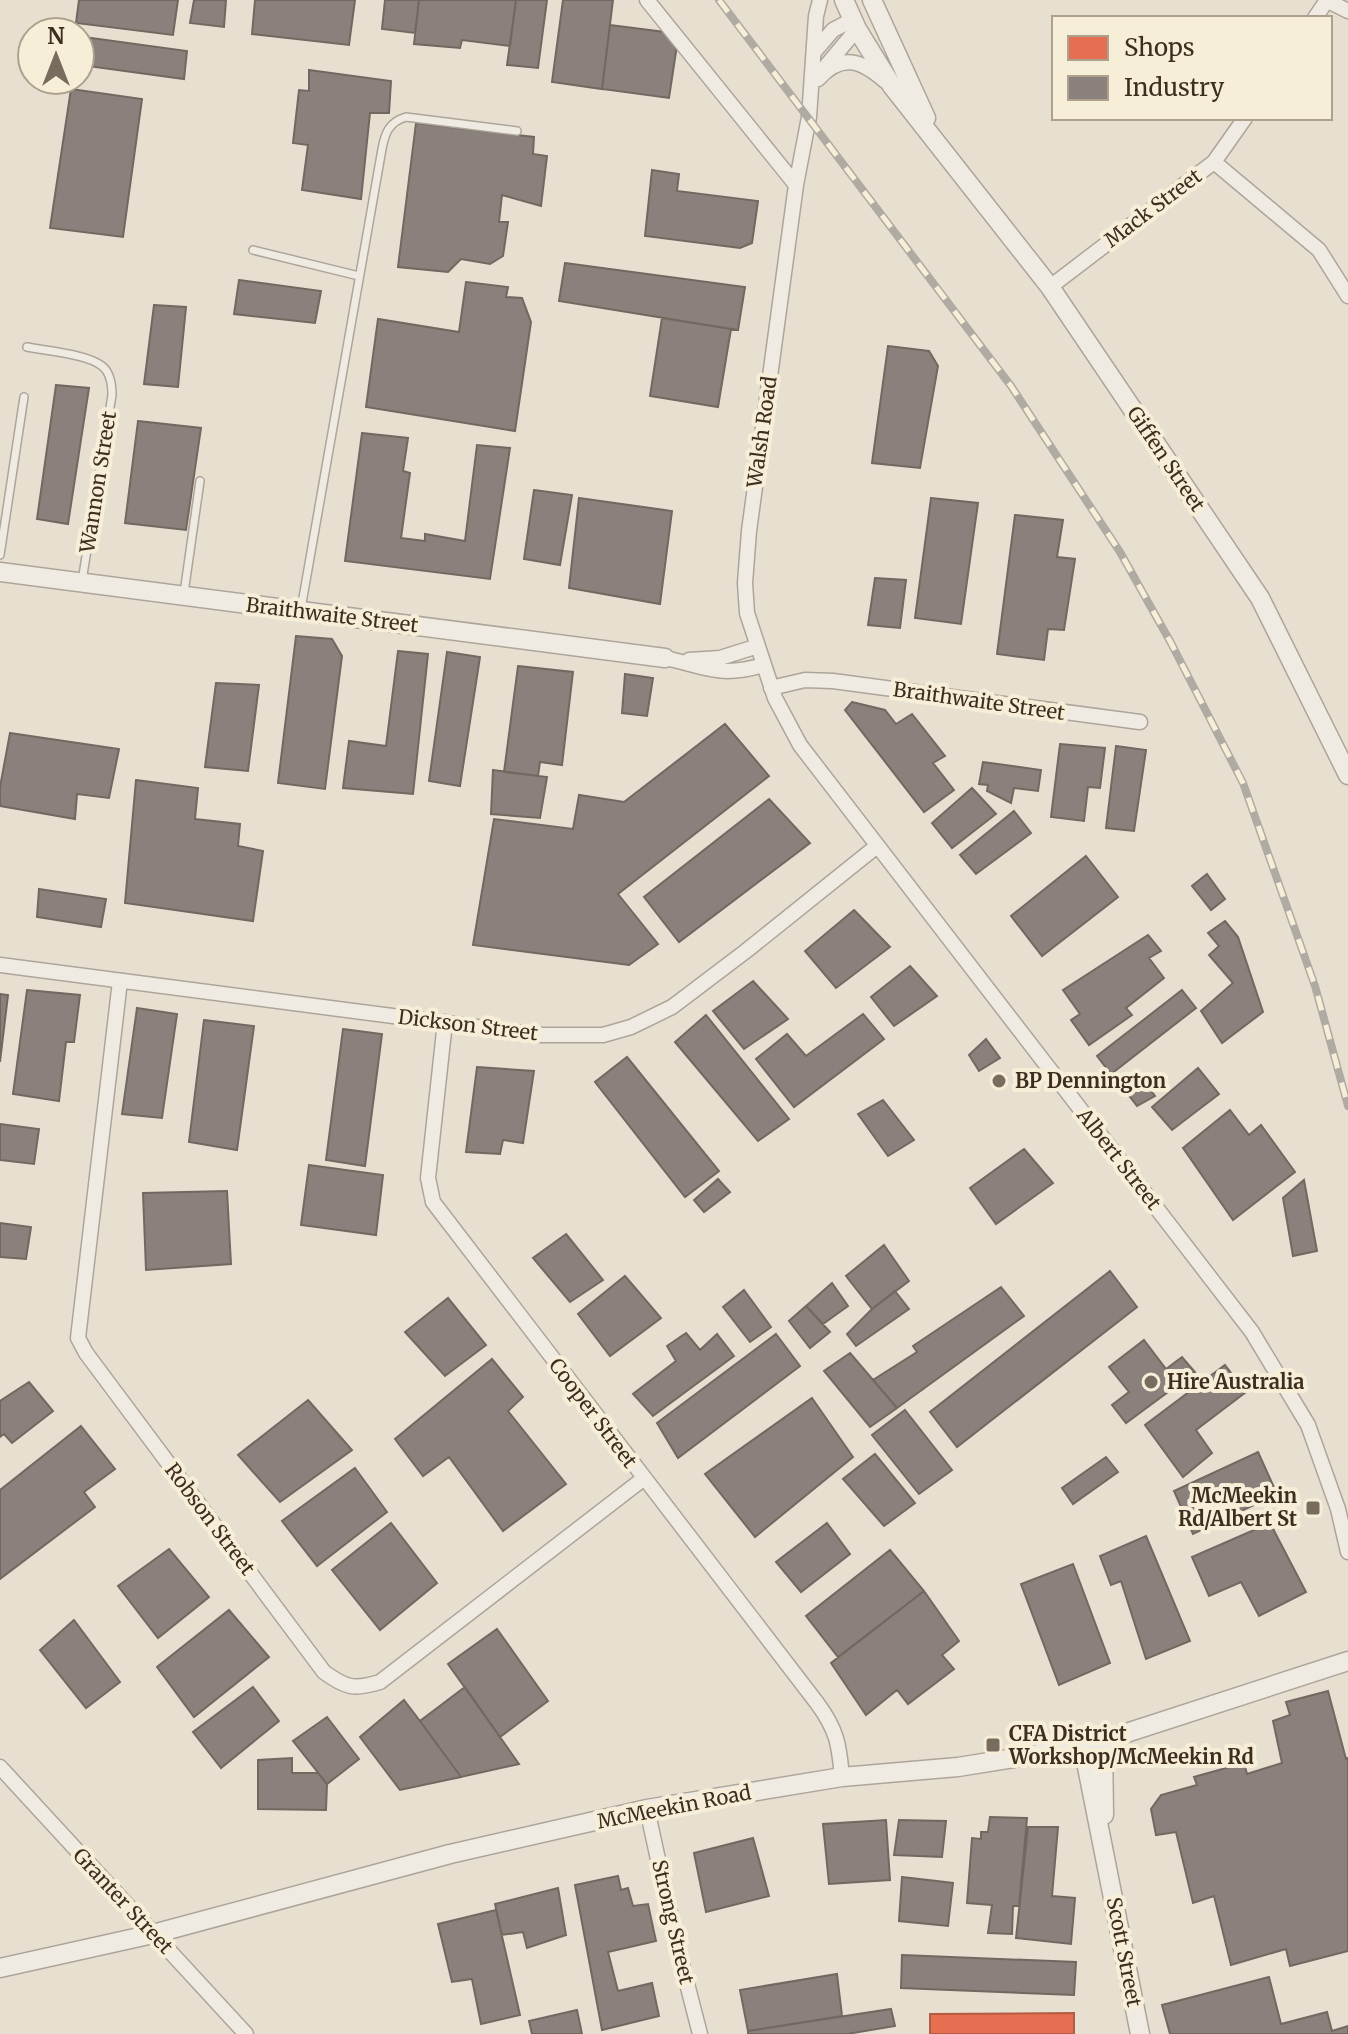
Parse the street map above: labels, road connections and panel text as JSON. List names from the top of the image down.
{
  "streets": {
    "street": [
      "Mack Street",
      "Walsh Road",
      "Giffen Street",
      "Braithwaite Street",
      "Dickson Street",
      "Albert Street",
      "Cooper Street",
      "Robson Street",
      "McMeekin Road",
      "Granter Street",
      "Strong Street",
      "Scott Street"
    ],
    "lane": ["Wannon Street"]
  },
  "crossings": [
    ["Mack Street", "Giffen Street"],
    ["Walsh Road", "Giffen Street"],
    ["Walsh Road", "Braithwaite Street"],
    ["Walsh Road", "Albert Street"],
    ["Wannon Street", "Braithwaite Street"],
    ["Braithwaite Street", "Albert Street"],
    ["Dickson Street", "Albert Street"],
    ["Dickson Street", "Cooper Street"],
    ["Dickson Street", "Robson Street"],
    ["Cooper Street", "Robson Street"],
    ["Cooper Street", "McMeekin Road"],
    ["McMeekin Road", "Granter Street"],
    ["McMeekin Road", "Strong Street"],
    ["McMeekin Road", "Scott Street"]
  ],
  "places": {
    "other": ["BP Dennington", "Hire Australia"],
    "transit": ["McMeekin Rd/Albert St", "CFA District Workshop/McMeekin Rd"]
  },
  "legend": ["Shops", "Industry"],
  "north": "top"
}
